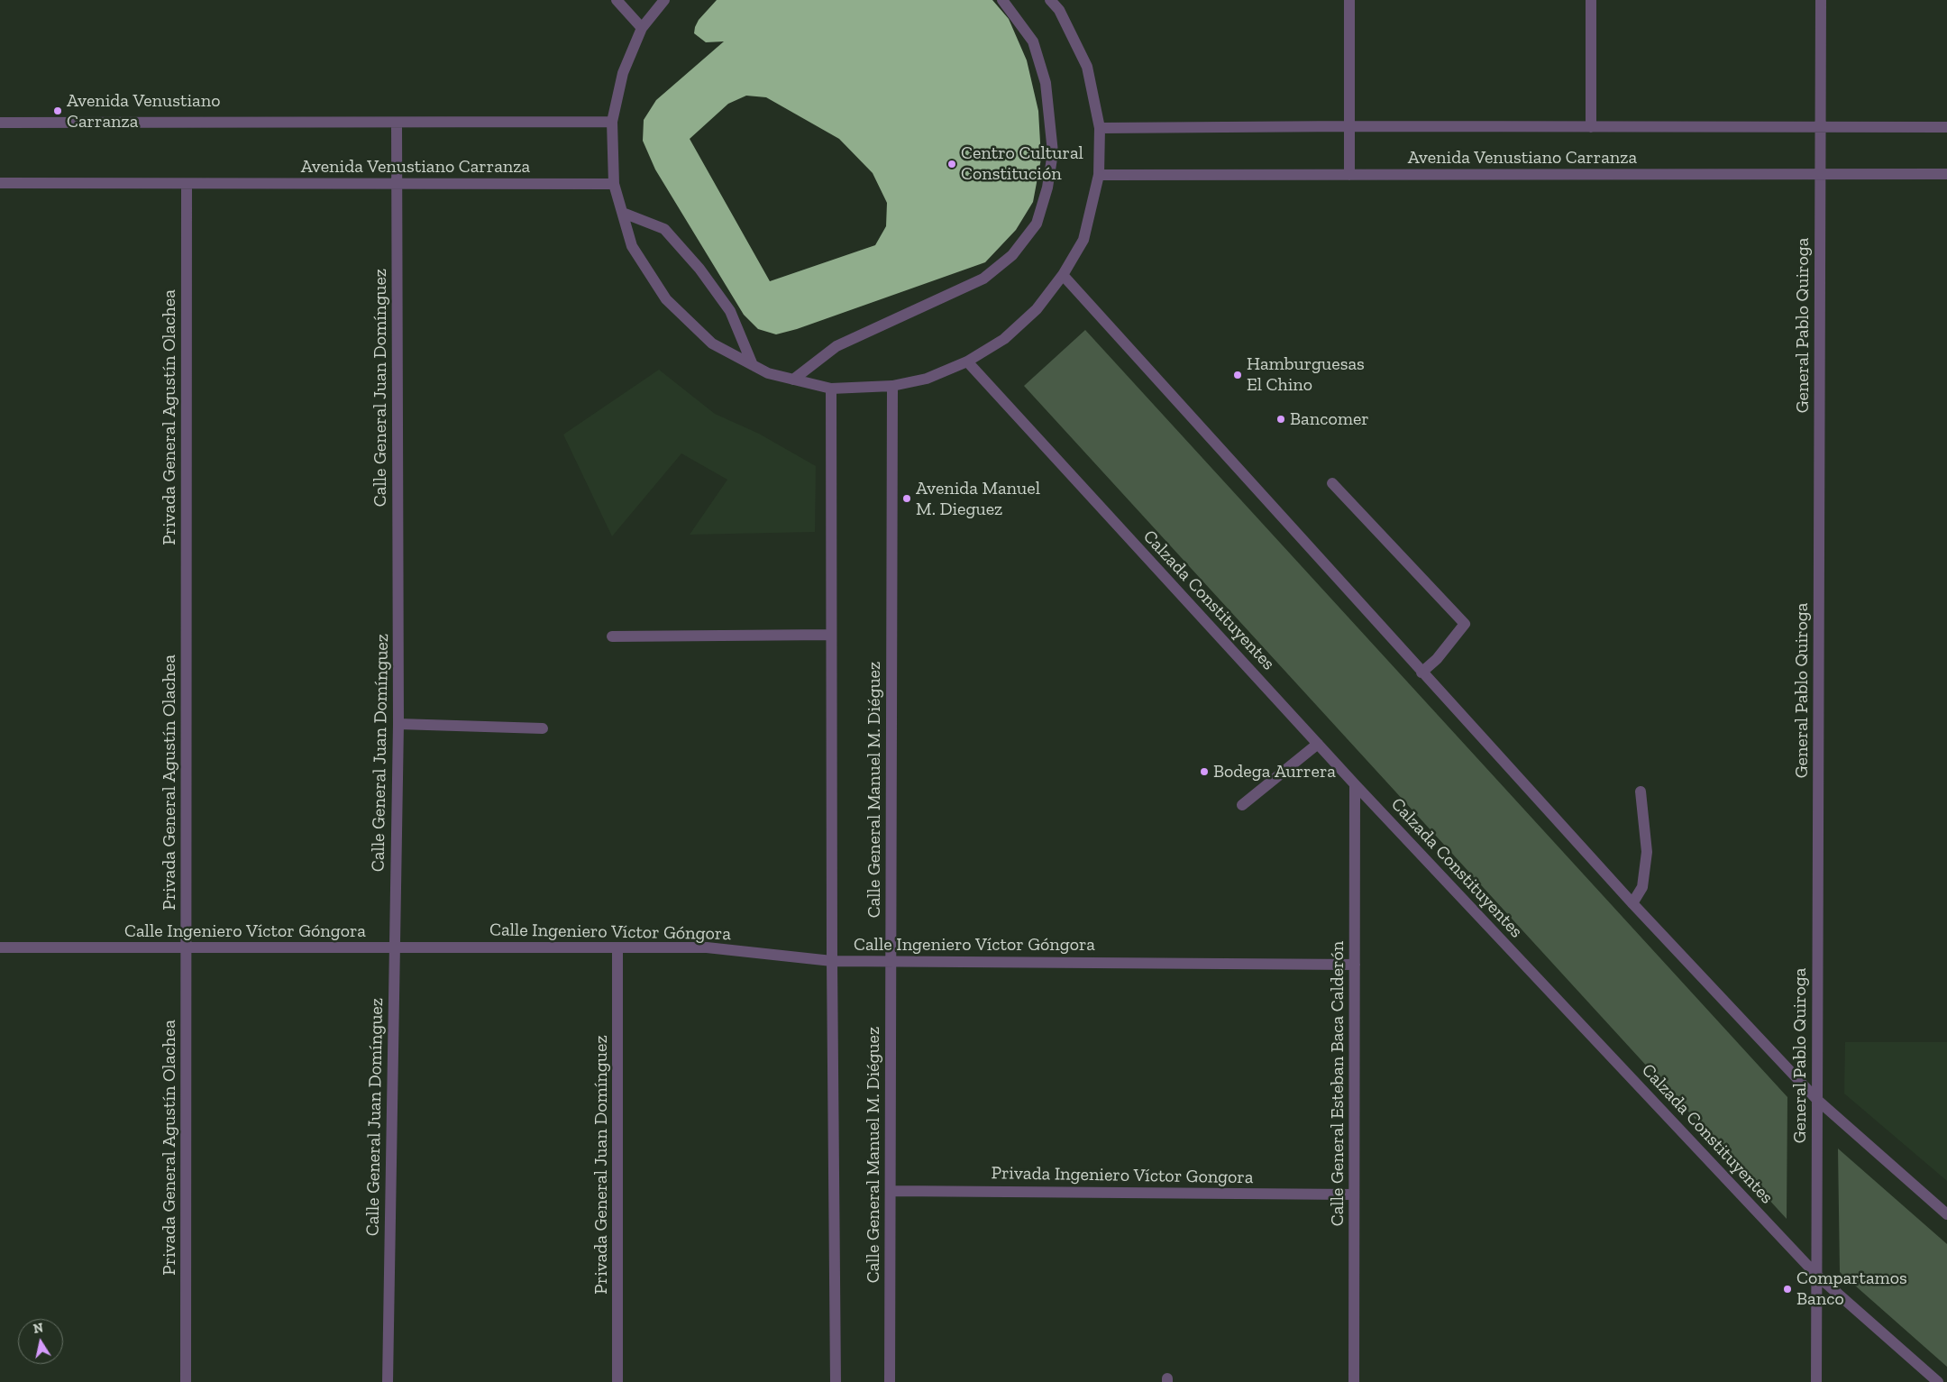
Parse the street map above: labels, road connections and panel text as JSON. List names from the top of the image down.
{
  "streets": {
    "street": [
      "Avenida Venustiano Carranza",
      "General Pablo Quiroga",
      "Calle General Juan Domínguez",
      "Privada General Agustín Olachea",
      "Calzada Constituyentes",
      "Calle General Manuel M. Diéguez",
      "Calle Ingeniero Víctor Góngora",
      "Calle General Esteban Baca Calderón",
      "Privada General Juan Domínguez",
      "Privada Ingeniero Víctor Gongora"
    ]
  },
  "crossings": [
    ["Avenida Venustiano Carranza", "General Pablo Quiroga"],
    ["Avenida Venustiano Carranza", "Calle General Juan Domínguez"],
    ["Avenida Venustiano Carranza", "Privada General Agustín Olachea"],
    ["General Pablo Quiroga", "Calzada Constituyentes"],
    ["Calle General Juan Domínguez", "Calle Ingeniero Víctor Góngora"],
    ["Privada General Agustín Olachea", "Calle Ingeniero Víctor Góngora"],
    ["Calzada Constituyentes", "Calle General Esteban Baca Calderón"],
    ["Calle General Manuel M. Diéguez", "Calle Ingeniero Víctor Góngora"],
    ["Calle General Manuel M. Diéguez", "Privada Ingeniero Víctor Gongora"],
    ["Calle Ingeniero Víctor Góngora", "Calle General Esteban Baca Calderón"],
    ["Calle Ingeniero Víctor Góngora", "Privada General Juan Domínguez"],
    ["Calle General Esteban Baca Calderón", "Privada Ingeniero Víctor Gongora"]
  ],
  "places": [
    "Avenida Venustiano Carranza",
    "Centro Cultural Constitución",
    "Hamburguesas El Chino",
    "Bancomer",
    "Avenida Manuel M. Dieguez",
    "Bodega Aurrera",
    "Compartamos Banco"
  ],
  "north": "top"
}
